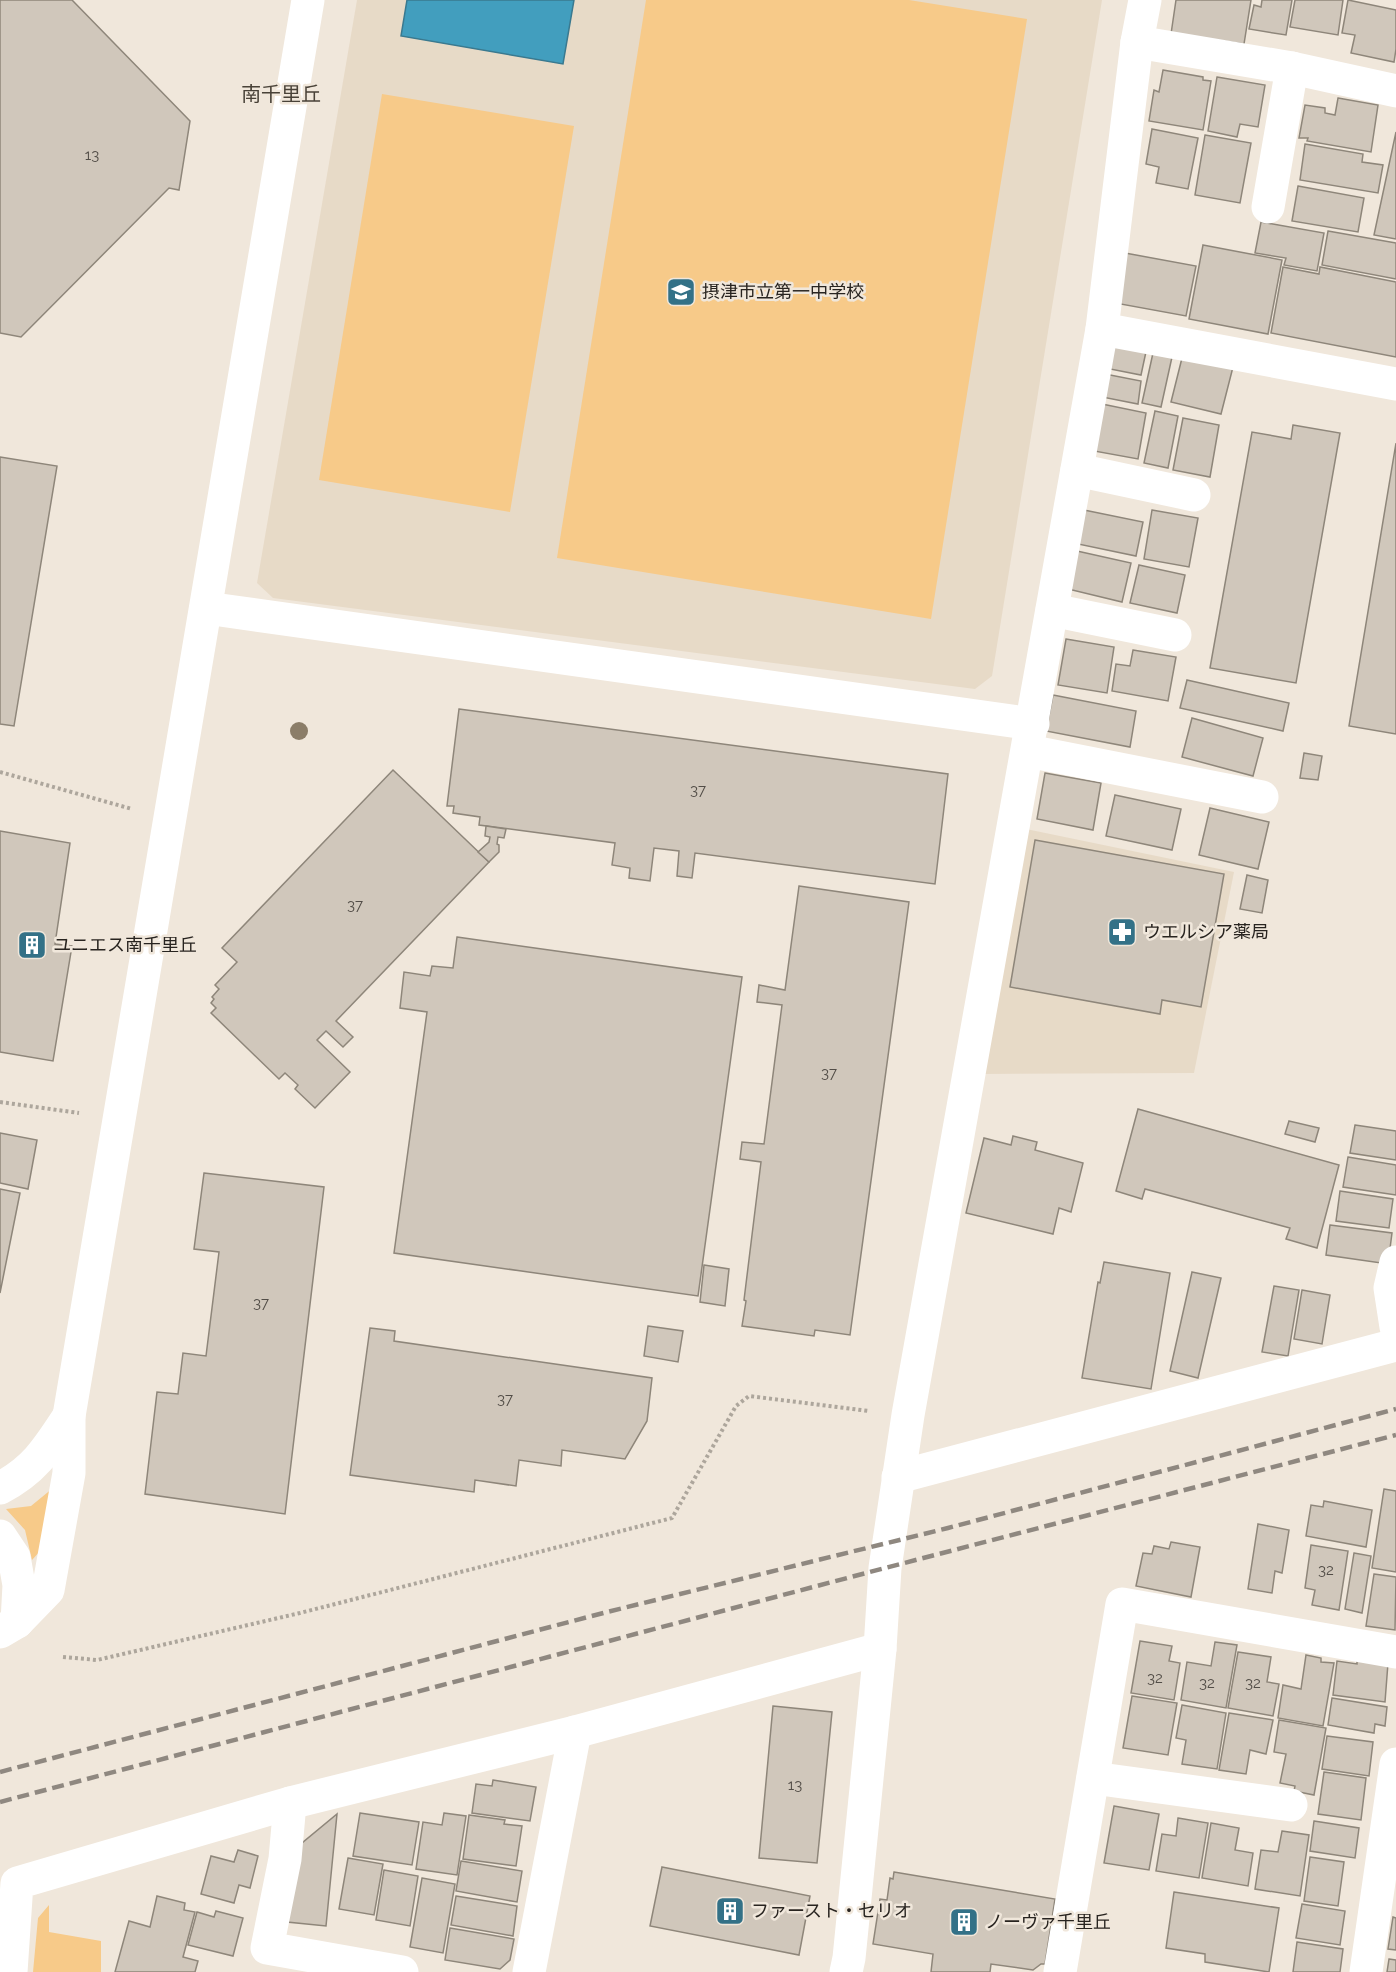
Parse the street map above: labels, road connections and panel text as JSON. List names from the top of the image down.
{
  "districts": ["南千里丘"],
  "places": {
    "school or university": ["摂津市立第一中学校"],
    "pharmacy": ["ウエルシア薬局"],
    "building": ["ユニエス南千里丘", "ファースト・セリオ", "ノーヴァ千里丘"]
  },
  "house_numbers": [
    "13",
    "37",
    "37",
    "37",
    "37",
    "37",
    "32",
    "32",
    "32",
    "32",
    "13"
  ]
}
